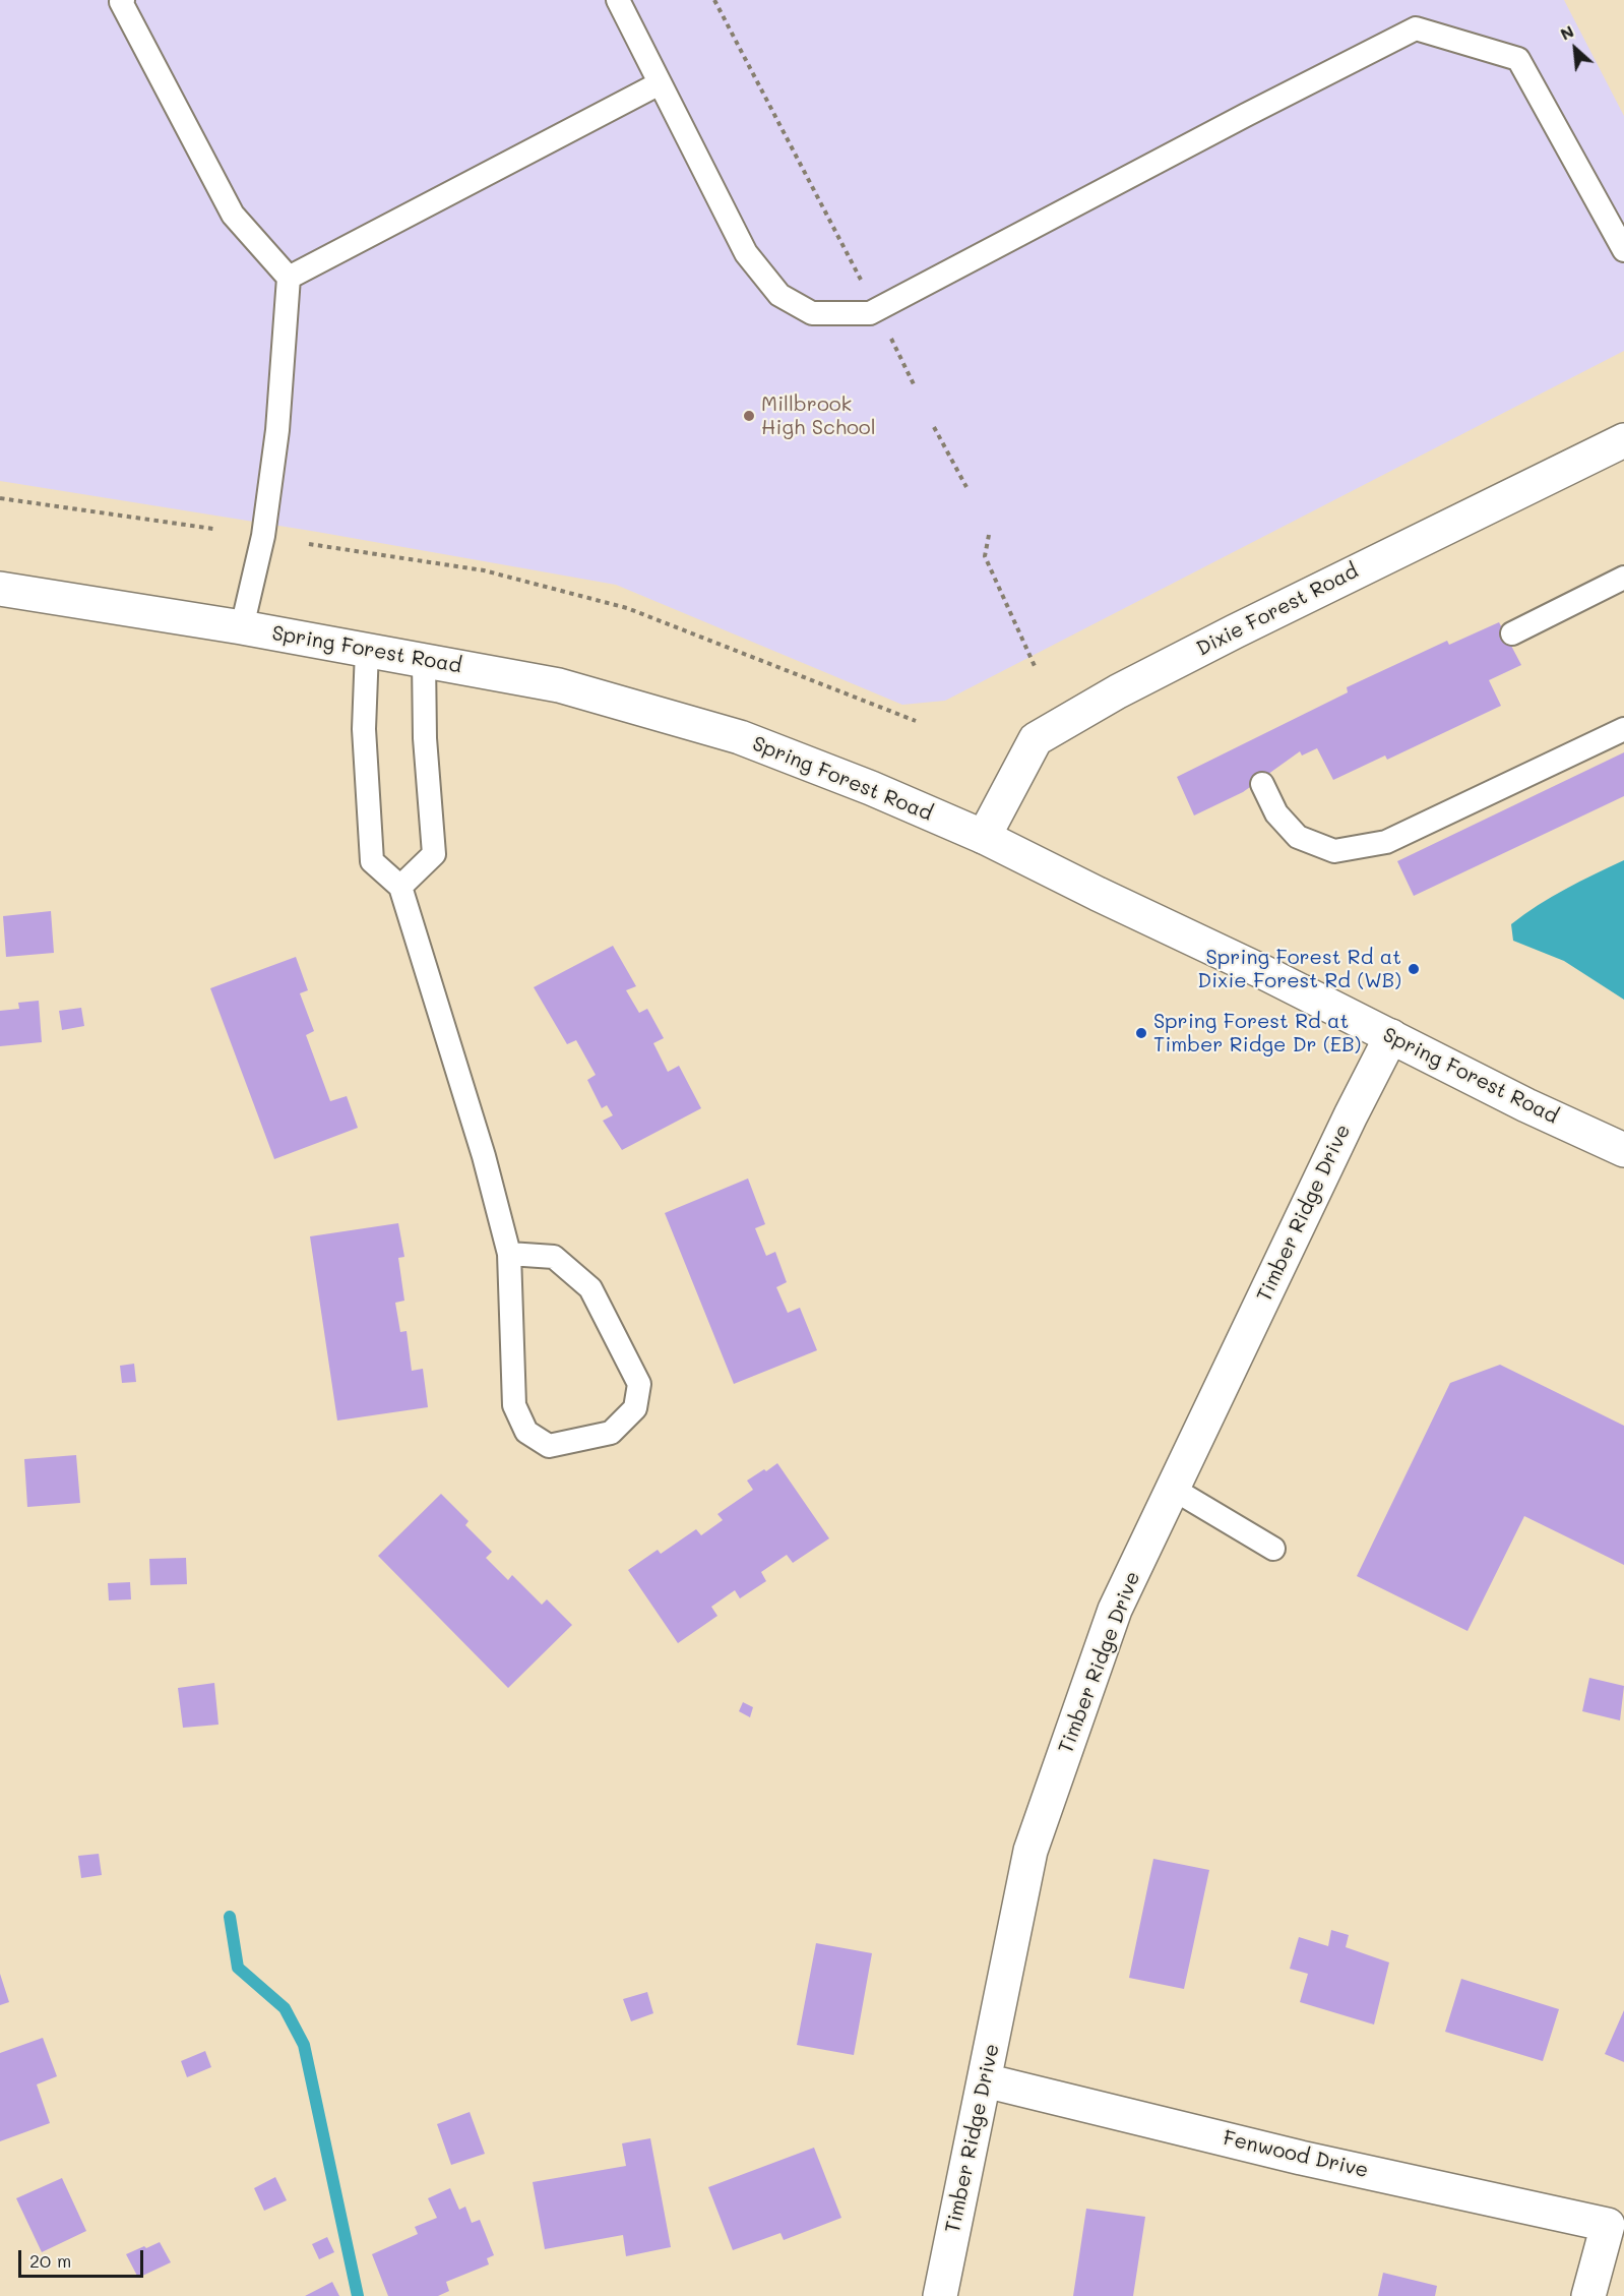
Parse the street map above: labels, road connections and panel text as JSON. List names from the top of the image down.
{
  "streets": {
    "street": [
      "Dixie Forest Road",
      "Spring Forest Road",
      "Timber Ridge Drive",
      "Fenwood Drive"
    ]
  },
  "crossings": [
    ["Dixie Forest Road", "Spring Forest Road"],
    ["Spring Forest Road", "Timber Ridge Drive"],
    ["Timber Ridge Drive", "Fenwood Drive"]
  ],
  "places": ["Millbrook High School", "Spring Forest Rd at Dixie Forest Rd (WB)", "Spring Forest Rd at Timber Ridge Dr (EB)"],
  "scale_bar": "20 m",
  "north": "top left"
}
